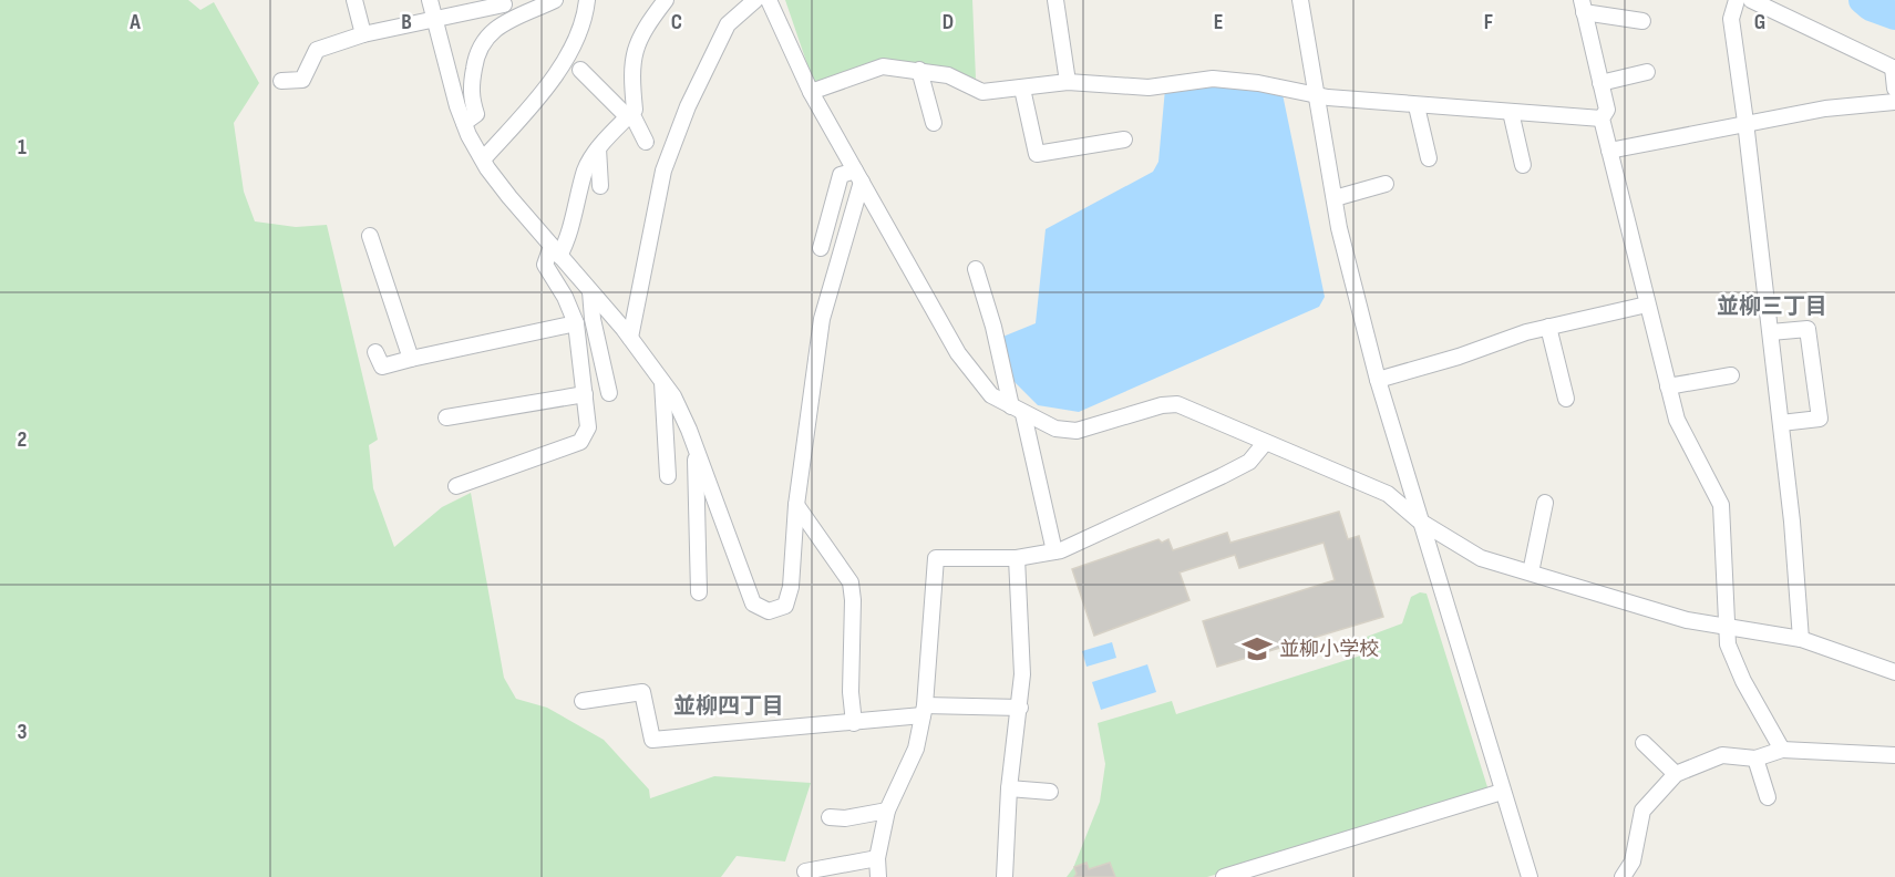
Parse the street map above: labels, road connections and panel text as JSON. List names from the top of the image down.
{
  "districts": ["並柳三丁目", "並柳四丁目"],
  "places": {
    "school or university": ["並柳小学校"]
  },
  "grid": {
    "columns": [
      "A",
      "B",
      "C",
      "D",
      "E",
      "F",
      "G"
    ],
    "rows": ["1", "2", "3"]
  }
}
